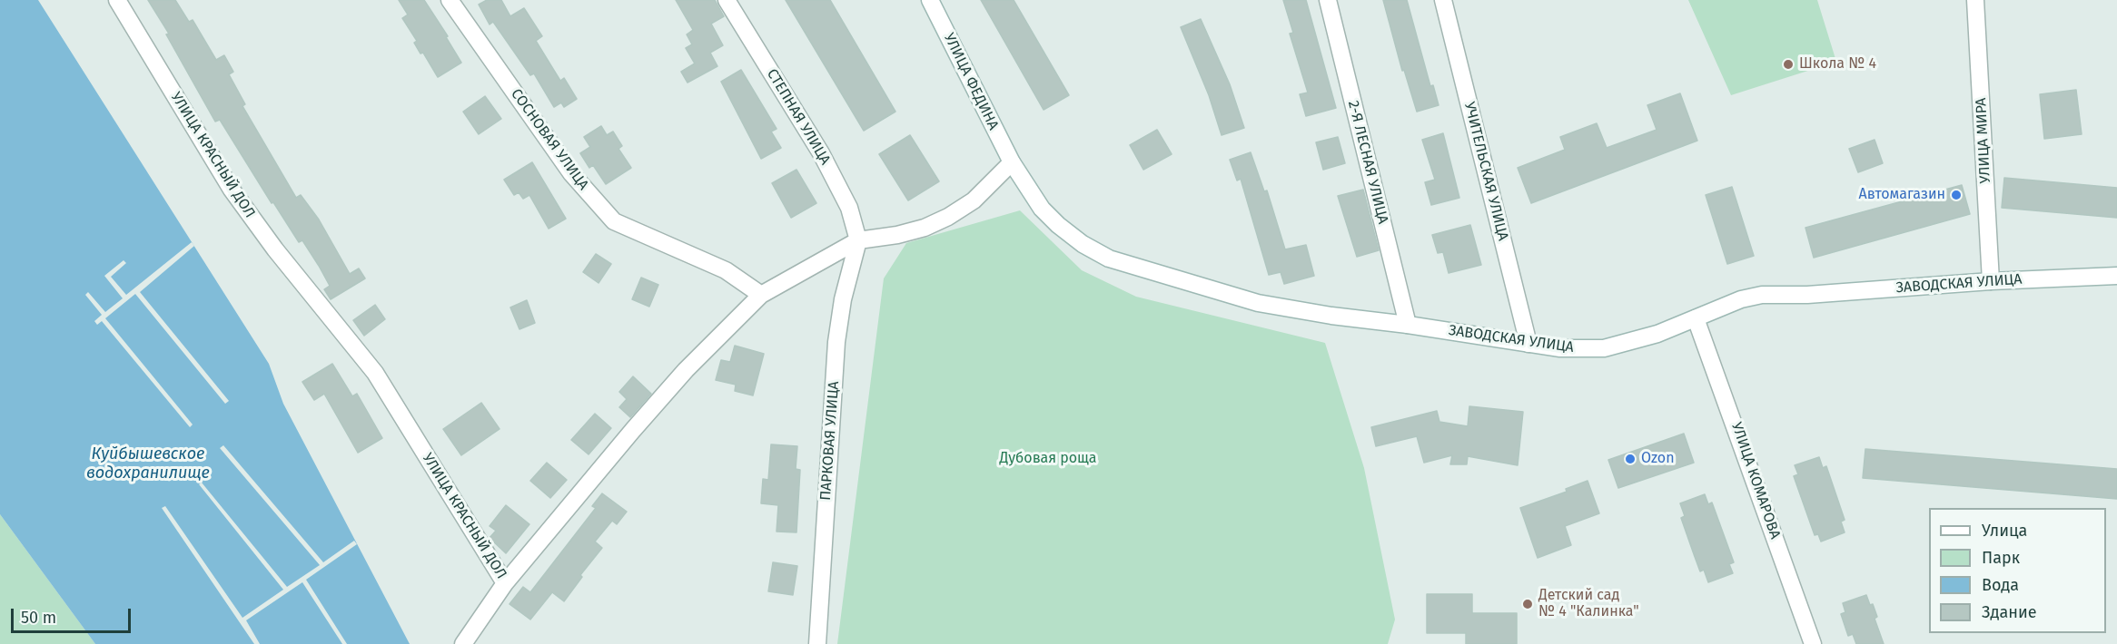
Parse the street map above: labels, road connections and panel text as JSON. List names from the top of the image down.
{
  "streets": {
    "street": [
      "УЛИЦА ФЕДИНА",
      "СТЕПНАЯ УЛИЦА",
      "СОСНОВАЯ УЛИЦА",
      "УЛИЦА МИРА",
      "УЛИЦА КРАСНЫЙ ДОЛ",
      "2-Я ЛЕСНАЯ УЛИЦА",
      "УЧИТЕЛЬСКАЯ УЛИЦА",
      "ЗАВОДСКАЯ УЛИЦА",
      "ПАРКОВАЯ УЛИЦА",
      "УЛИЦА КОМАРОВА"
    ]
  },
  "crossings": [
    ["УЛИЦА ФЕДИНА", "УЛИЦА КРАСНЫЙ ДОЛ"],
    ["УЛИЦА ФЕДИНА", "ЗАВОДСКАЯ УЛИЦА"],
    ["СТЕПНАЯ УЛИЦА", "УЛИЦА КРАСНЫЙ ДОЛ"],
    ["СТЕПНАЯ УЛИЦА", "ПАРКОВАЯ УЛИЦА"],
    ["СОСНОВАЯ УЛИЦА", "УЛИЦА КРАСНЫЙ ДОЛ"],
    ["УЛИЦА МИРА", "ЗАВОДСКАЯ УЛИЦА"],
    ["УЛИЦА КРАСНЫЙ ДОЛ", "ЗАВОДСКАЯ УЛИЦА"],
    ["УЛИЦА КРАСНЫЙ ДОЛ", "ПАРКОВАЯ УЛИЦА"],
    ["2-Я ЛЕСНАЯ УЛИЦА", "ЗАВОДСКАЯ УЛИЦА"],
    ["УЧИТЕЛЬСКАЯ УЛИЦА", "ЗАВОДСКАЯ УЛИЦА"],
    ["ЗАВОДСКАЯ УЛИЦА", "УЛИЦА КОМАРОВА"]
  ],
  "water": ["Куйбышевское водохранилище"],
  "parks": ["Дубовая роща"],
  "places": [
    "Школа № 4",
    "Автомагазин",
    "Ozon",
    "Детский сад № 4 \"Калинка\""
  ],
  "legend": [
    "Улица",
    "Парк",
    "Вода",
    "Здание"
  ],
  "scale_bar": "50 m"
}
